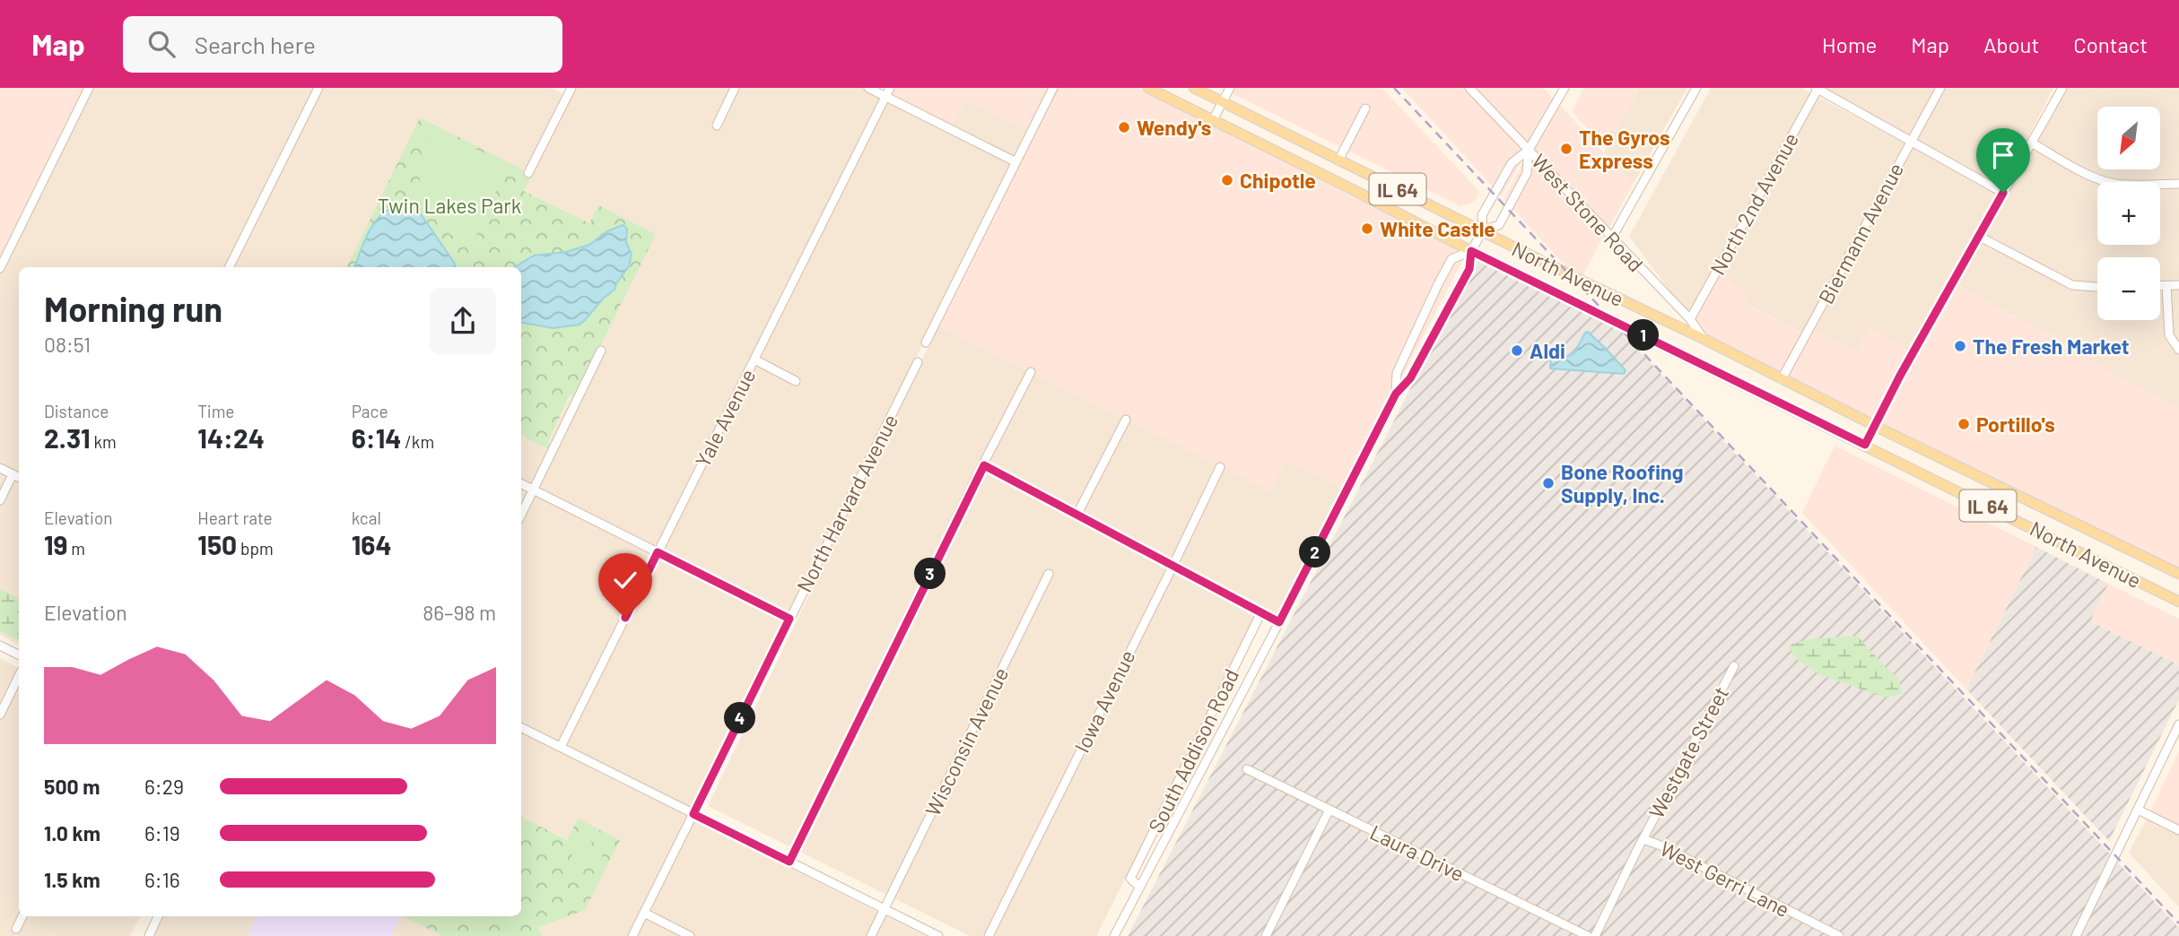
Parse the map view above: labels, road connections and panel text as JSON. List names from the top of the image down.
{
  "streets": {
    "main road": ["IL 64", "North Avenue"],
    "street": [
      "North 2nd Avenue",
      "West Stone Road",
      "Biermann Avenue",
      "Yale Avenue",
      "North Harvard Avenue",
      "Iowa Avenue",
      "Wisconsin Avenue",
      "South Addison Road",
      "Westgate Street",
      "Laura Drive",
      "West Gerri Lane"
    ]
  },
  "crossings": [
    ["North 2nd Avenue", "West Stone Road"],
    ["West Stone Road", "North Avenue"],
    ["Biermann Avenue", "North Avenue"],
    ["Westgate Street", "West Gerri Lane"]
  ],
  "parks": ["Twin Lakes Park"],
  "places": [
    "Wendy's",
    "The Gyros Express",
    "Chipotle",
    "White Castle",
    "The Fresh Market",
    "Aldi",
    "Portillo's",
    "Bone Roofing Supply, Inc."
  ],
  "north": "bottom left",
  "page": {
    "header": "Map",
    "search": "Search here",
    "nav": [
      "Home",
      "Map",
      "About",
      "Contact"
    ],
    "map_buttons": ["+", "−"],
    "heading": ["Morning run", "08:51"],
    "pins": [
      "1",
      "2",
      "3",
      "4"
    ],
    "stats": [
      ["Distance", "2.31 km"],
      ["Time", "14:24"],
      ["Pace", "6:14 /km"],
      ["Elevation", "19 m"],
      ["Heart rate", "150 bpm"],
      ["kcal", "164"]
    ],
    "chart": ["Elevation", "86–98 m"],
    "list": [
      {
        "name": "500 m",
        "note": "6:29"
      },
      {
        "name": "1.0 km",
        "note": "6:19"
      },
      {
        "name": "1.5 km",
        "note": "6:16"
      }
    ]
  }
}
